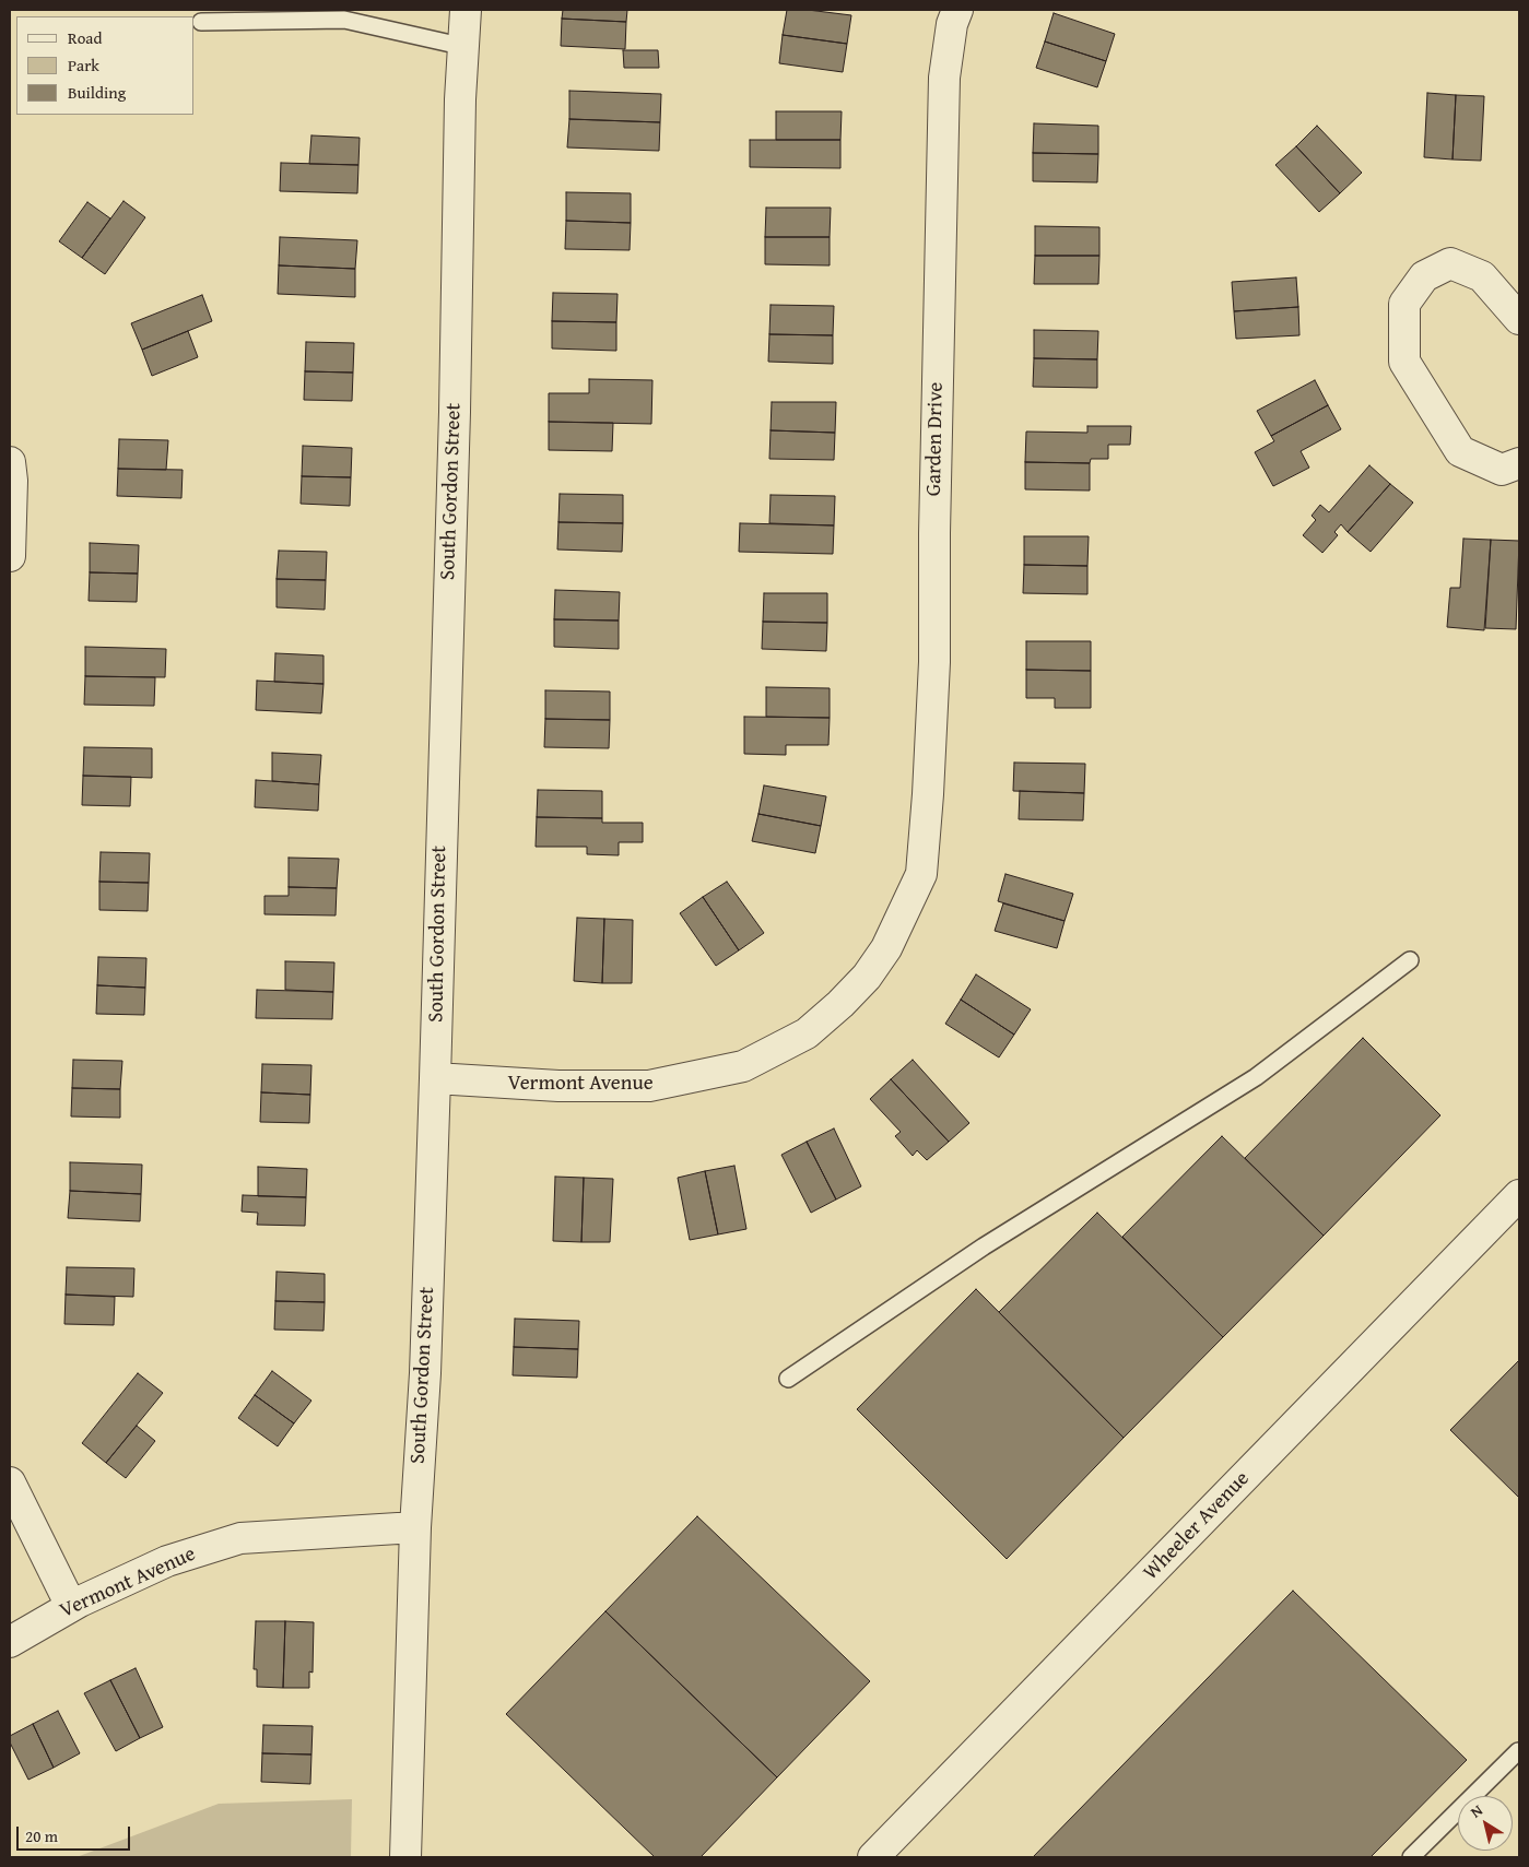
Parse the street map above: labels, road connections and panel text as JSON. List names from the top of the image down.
{
  "streets": {
    "street": [
      "Garden Drive",
      "South Gordon Street",
      "Vermont Avenue",
      "Wheeler Avenue"
    ]
  },
  "crossings": [
    ["Garden Drive", "Vermont Avenue"],
    ["South Gordon Street", "Vermont Avenue"]
  ],
  "legend": ["Road", "Park", "Building"],
  "scale_bar": "20 m",
  "north": "top left"
}
